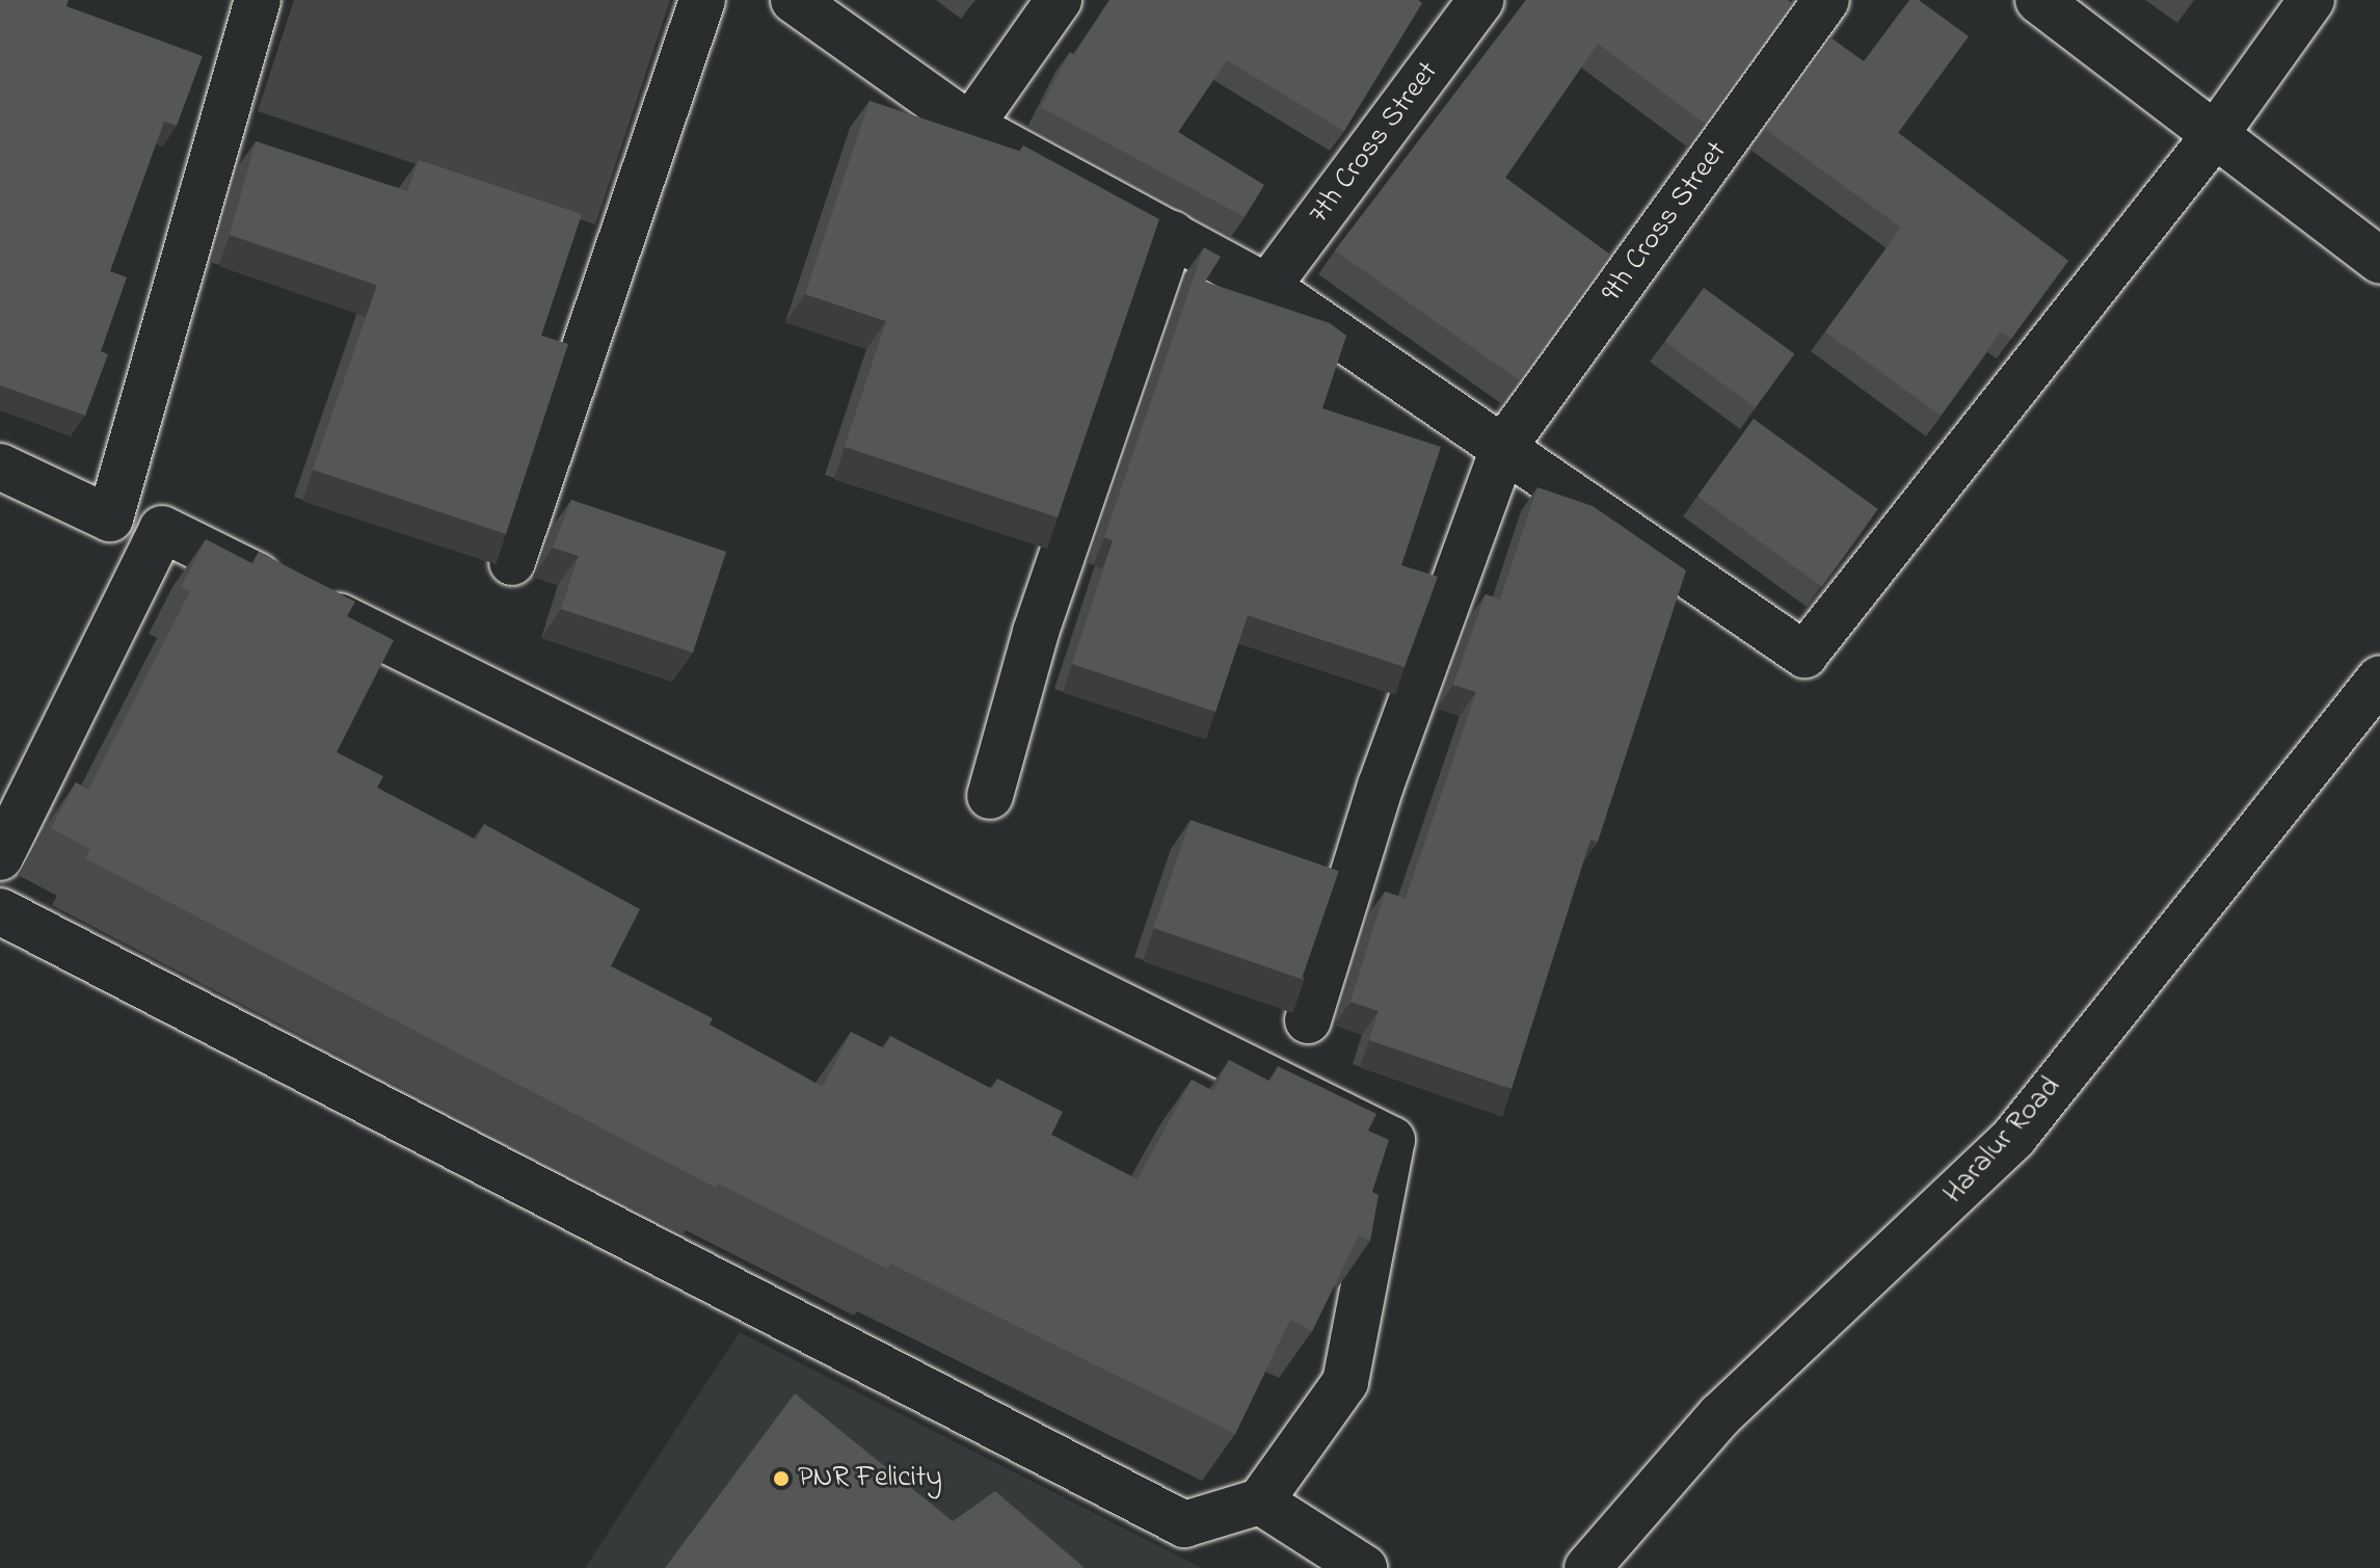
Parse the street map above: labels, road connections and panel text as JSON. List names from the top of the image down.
{
  "streets": {
    "street": ["7th Cross Street", "9th Cross Street", "Haralur Road"]
  },
  "places": ["PNR Felicity"]
}
